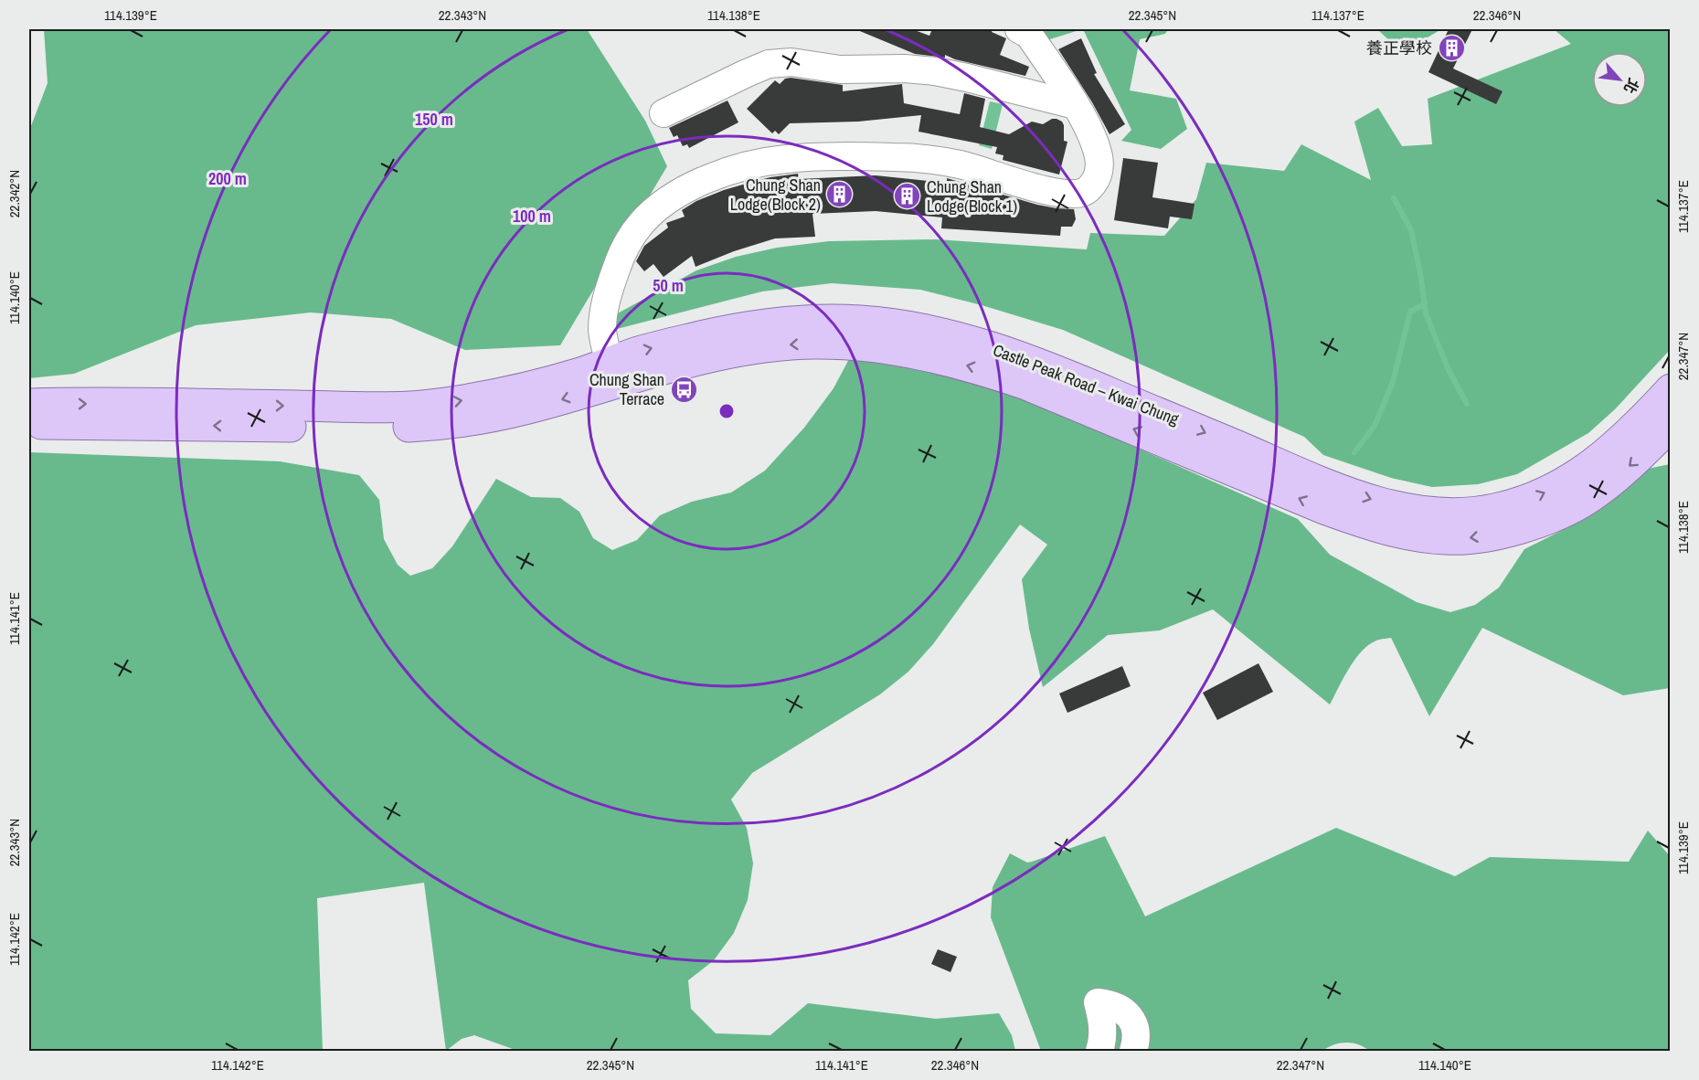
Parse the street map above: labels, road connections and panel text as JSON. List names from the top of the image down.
{
  "streets": {
    "main road": ["Castle Peak Road – Kwai Chung"]
  },
  "places": {
    "building": ["養正學校", "Chung Shan Lodge(Block 2)", "Chung Shan Lodge(Block 1)"],
    "bus stop": ["Chung Shan Terrace"]
  },
  "north": "bottom right",
  "coordinates": [
    "114.139°E",
    "22.343°N",
    "114.138°E",
    "22.345°N",
    "114.137°E",
    "22.346°N",
    "22.342°N",
    "114.140°E",
    "22.347°N",
    "114.141°E",
    "114.142°E"
  ],
  "rings": [
    "150 m",
    "200 m",
    "100 m",
    "50 m"
  ]
}
